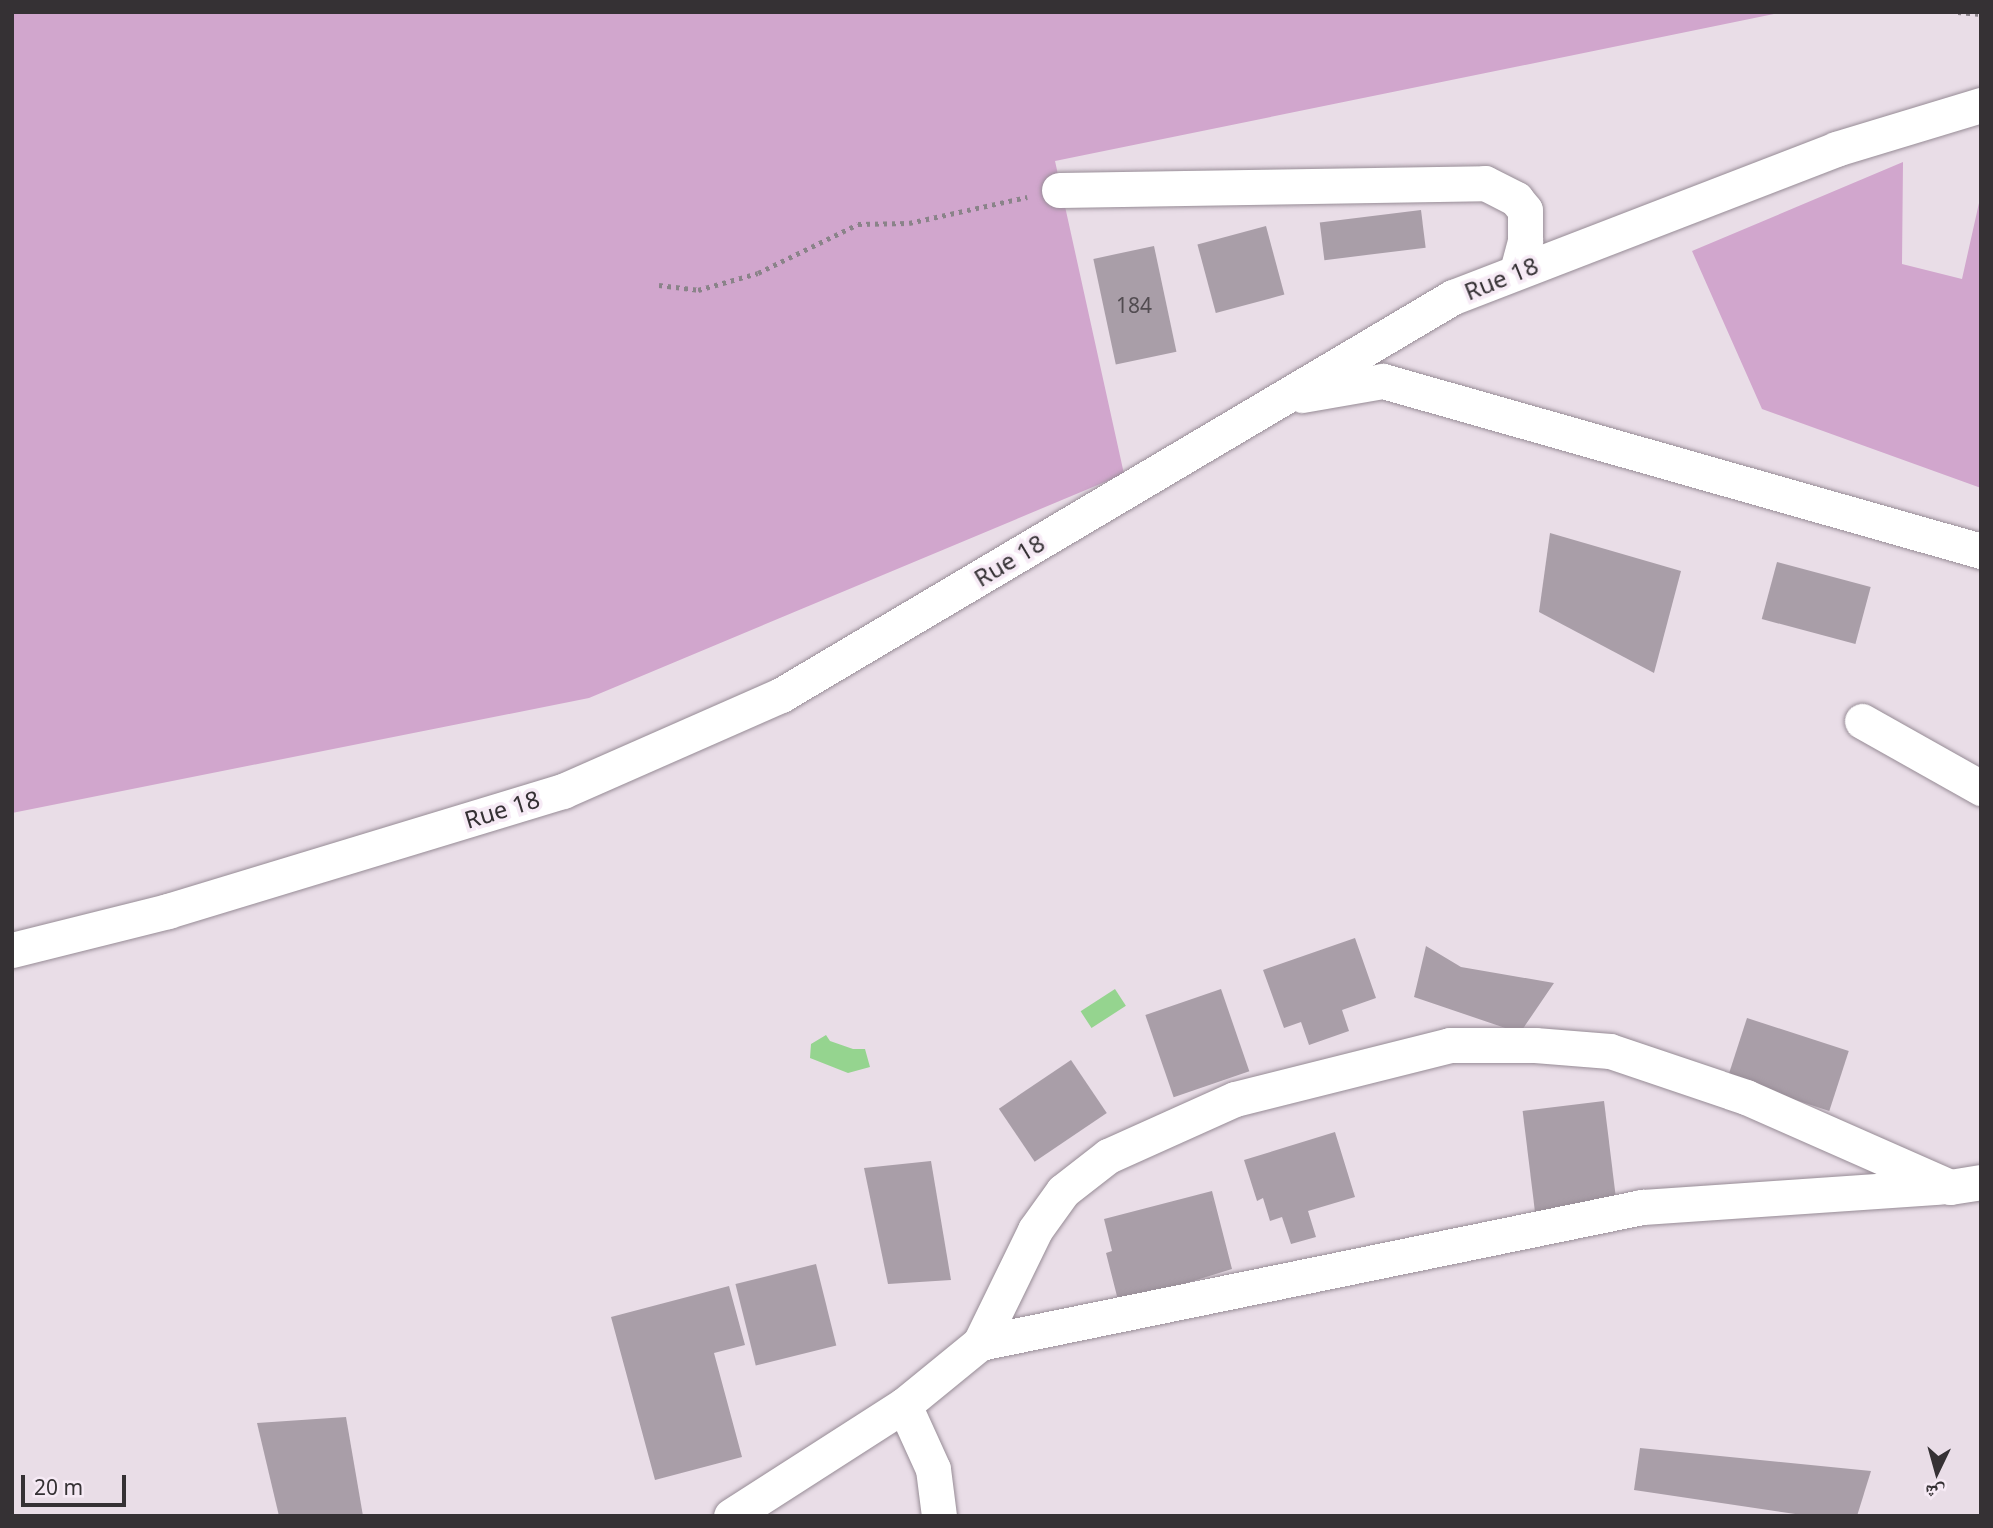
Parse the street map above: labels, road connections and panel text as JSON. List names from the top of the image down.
{
  "streets": {
    "street": ["Rue 18"]
  },
  "house_numbers": ["184"],
  "scale_bar": "20 m",
  "north": "bottom"
}
